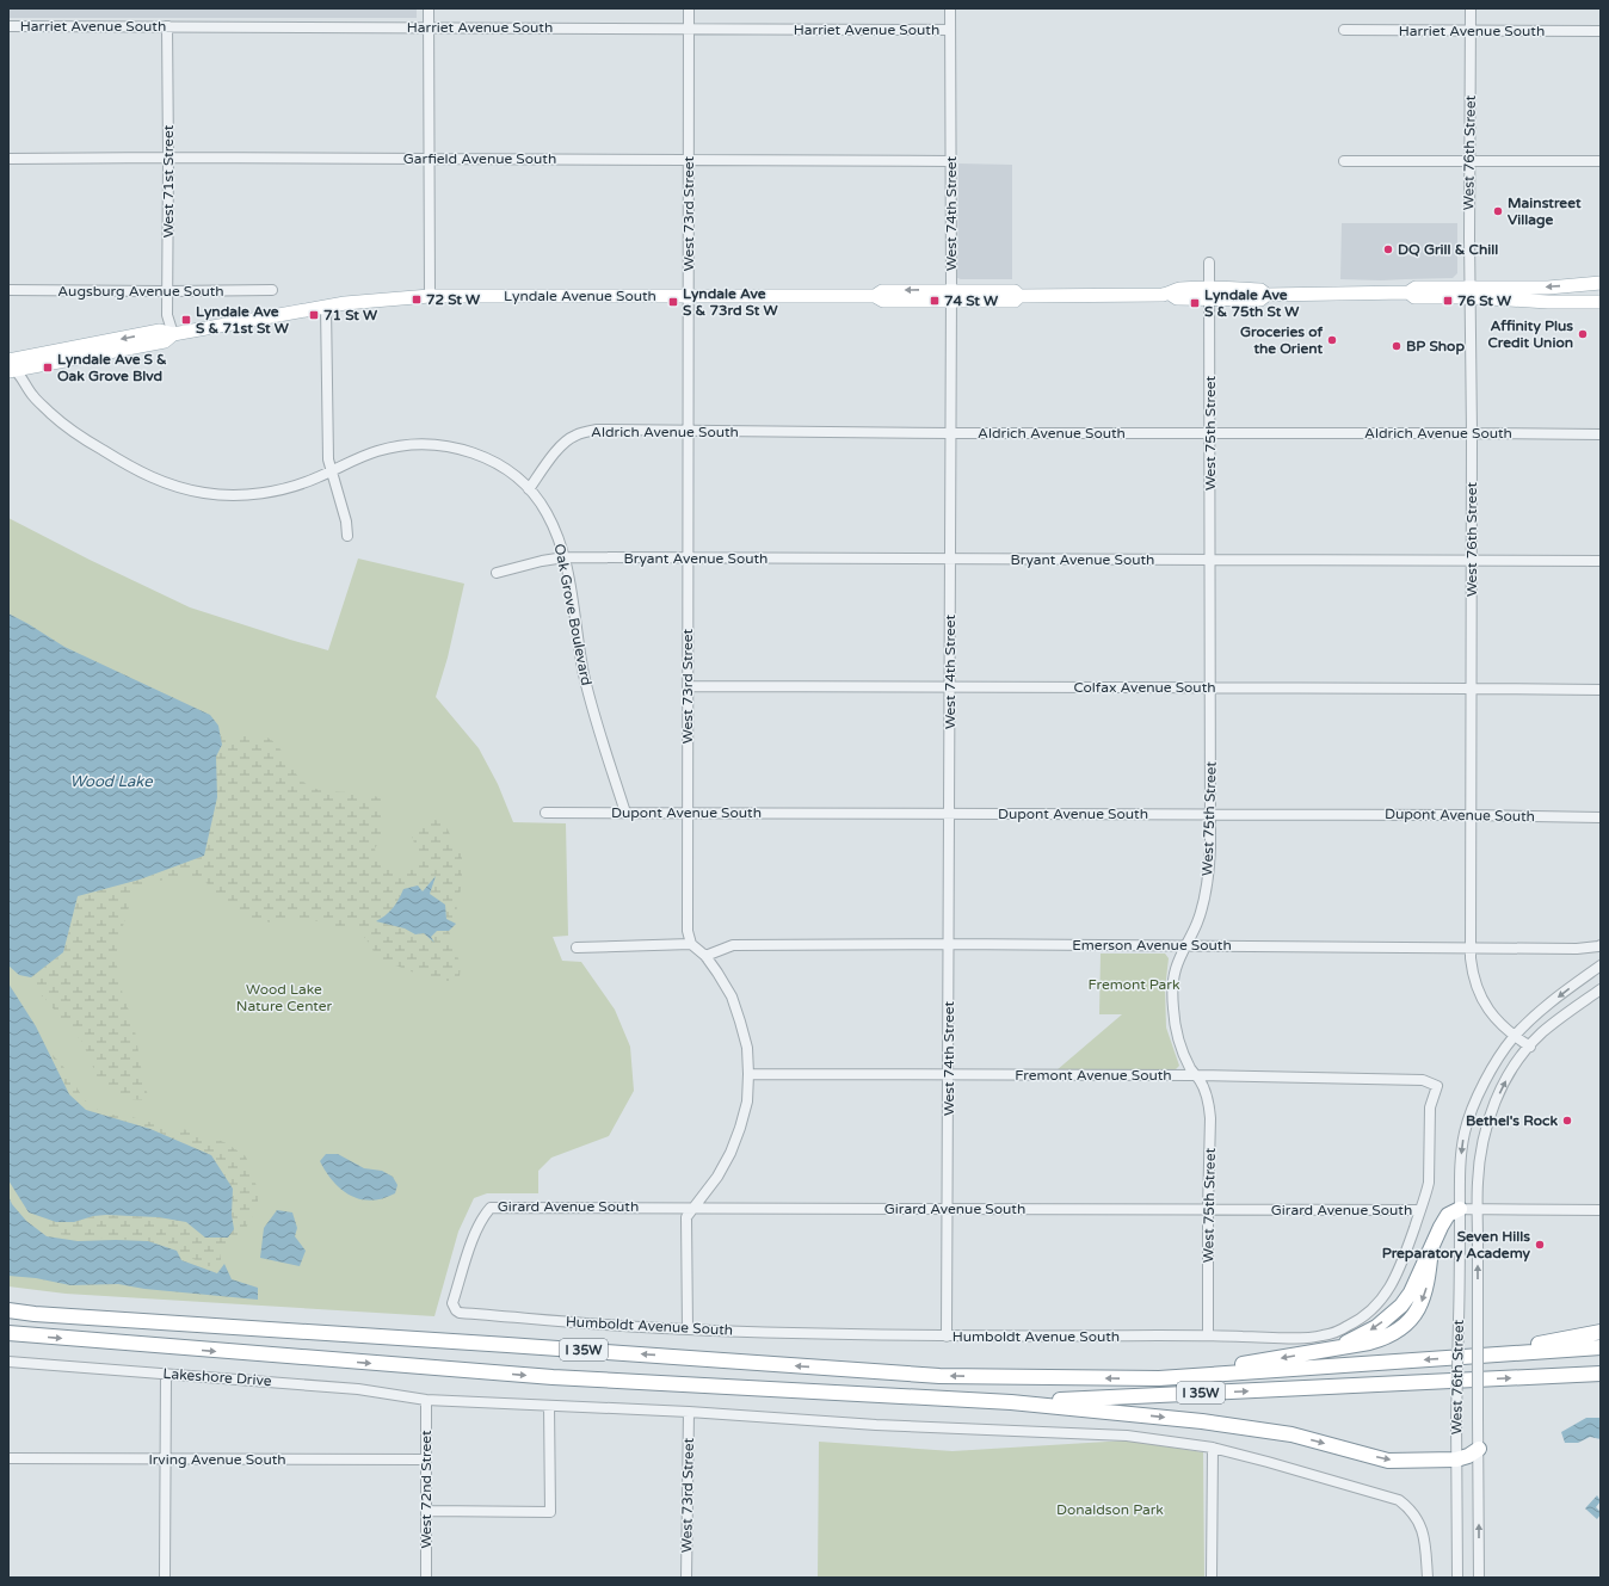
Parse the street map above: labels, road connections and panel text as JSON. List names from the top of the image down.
{
  "streets": {
    "highway": ["I 35W"],
    "main road": ["Lyndale Avenue South"],
    "street": [
      "Harriet Avenue South",
      "West 76th Street",
      "Garfield Avenue South",
      "West 71st Street",
      "West 73rd Street",
      "West 74th Street",
      "Augsburg Avenue South",
      "Aldrich Avenue South",
      "West 75th Street",
      "Bryant Avenue South",
      "Oak Grove Boulevard",
      "Colfax Avenue South",
      "Dupont Avenue South",
      "Emerson Avenue South",
      "Fremont Avenue South",
      "Girard Avenue South",
      "Humboldt Avenue South",
      "Lakeshore Drive",
      "Irving Avenue South",
      "West 72nd Street"
    ]
  },
  "crossings": [
    ["Harriet Avenue South", "West 76th Street"],
    ["Harriet Avenue South", "West 71st Street"],
    ["Harriet Avenue South", "West 73rd Street"],
    ["Harriet Avenue South", "West 74th Street"],
    ["West 76th Street", "Lyndale Avenue South"],
    ["West 76th Street", "Aldrich Avenue South"],
    ["West 76th Street", "Bryant Avenue South"],
    ["West 76th Street", "Colfax Avenue South"],
    ["West 76th Street", "Dupont Avenue South"],
    ["West 76th Street", "Emerson Avenue South"],
    ["Garfield Avenue South", "West 71st Street"],
    ["Garfield Avenue South", "West 73rd Street"],
    ["Garfield Avenue South", "West 74th Street"],
    ["West 71st Street", "Augsburg Avenue South"],
    ["West 71st Street", "Lyndale Avenue South"],
    ["West 73rd Street", "Lyndale Avenue South"],
    ["West 73rd Street", "Aldrich Avenue South"],
    ["West 73rd Street", "Bryant Avenue South"],
    ["West 73rd Street", "Colfax Avenue South"],
    ["West 73rd Street", "Dupont Avenue South"],
    ["West 74th Street", "Lyndale Avenue South"],
    ["West 74th Street", "Aldrich Avenue South"],
    ["West 74th Street", "Bryant Avenue South"],
    ["West 74th Street", "Colfax Avenue South"],
    ["West 74th Street", "Dupont Avenue South"],
    ["West 74th Street", "Emerson Avenue South"],
    ["West 74th Street", "Fremont Avenue South"],
    ["West 74th Street", "Girard Avenue South"],
    ["West 74th Street", "Humboldt Avenue South"],
    ["Lyndale Avenue South", "West 75th Street"],
    ["Lyndale Avenue South", "Oak Grove Boulevard"],
    ["Aldrich Avenue South", "West 75th Street"],
    ["Aldrich Avenue South", "Oak Grove Boulevard"],
    ["West 75th Street", "Bryant Avenue South"],
    ["West 75th Street", "Colfax Avenue South"],
    ["West 75th Street", "Dupont Avenue South"],
    ["West 75th Street", "Emerson Avenue South"],
    ["West 75th Street", "Fremont Avenue South"],
    ["West 75th Street", "Girard Avenue South"],
    ["West 75th Street", "Humboldt Avenue South"],
    ["Bryant Avenue South", "Oak Grove Boulevard"],
    ["Oak Grove Boulevard", "Dupont Avenue South"],
    ["Fremont Avenue South", "Humboldt Avenue South"],
    ["Girard Avenue South", "Humboldt Avenue South"],
    ["Lakeshore Drive", "West 72nd Street"],
    ["Irving Avenue South", "West 72nd Street"]
  ],
  "water": ["Wood Lake"],
  "parks": ["Fremont Park", "Wood Lake Nature Center", "Donaldson Park"],
  "places": {
    "other": [
      "Mainstreet Village",
      "DQ Grill & Chill",
      "Affinity Plus Credit Union",
      "Groceries of the Orient",
      "BP Shop",
      "Bethel's Rock",
      "Seven Hills Preparatory Academy"
    ],
    "transit": [
      "72 St W",
      "74 St W",
      "76 St W",
      "Lyndale Ave S & 73rd St W",
      "Lyndale Ave S & 75th St W",
      "71 St W",
      "Lyndale Ave S & 71st St W",
      "Lyndale Ave S & Oak Grove Blvd"
    ]
  }
}
